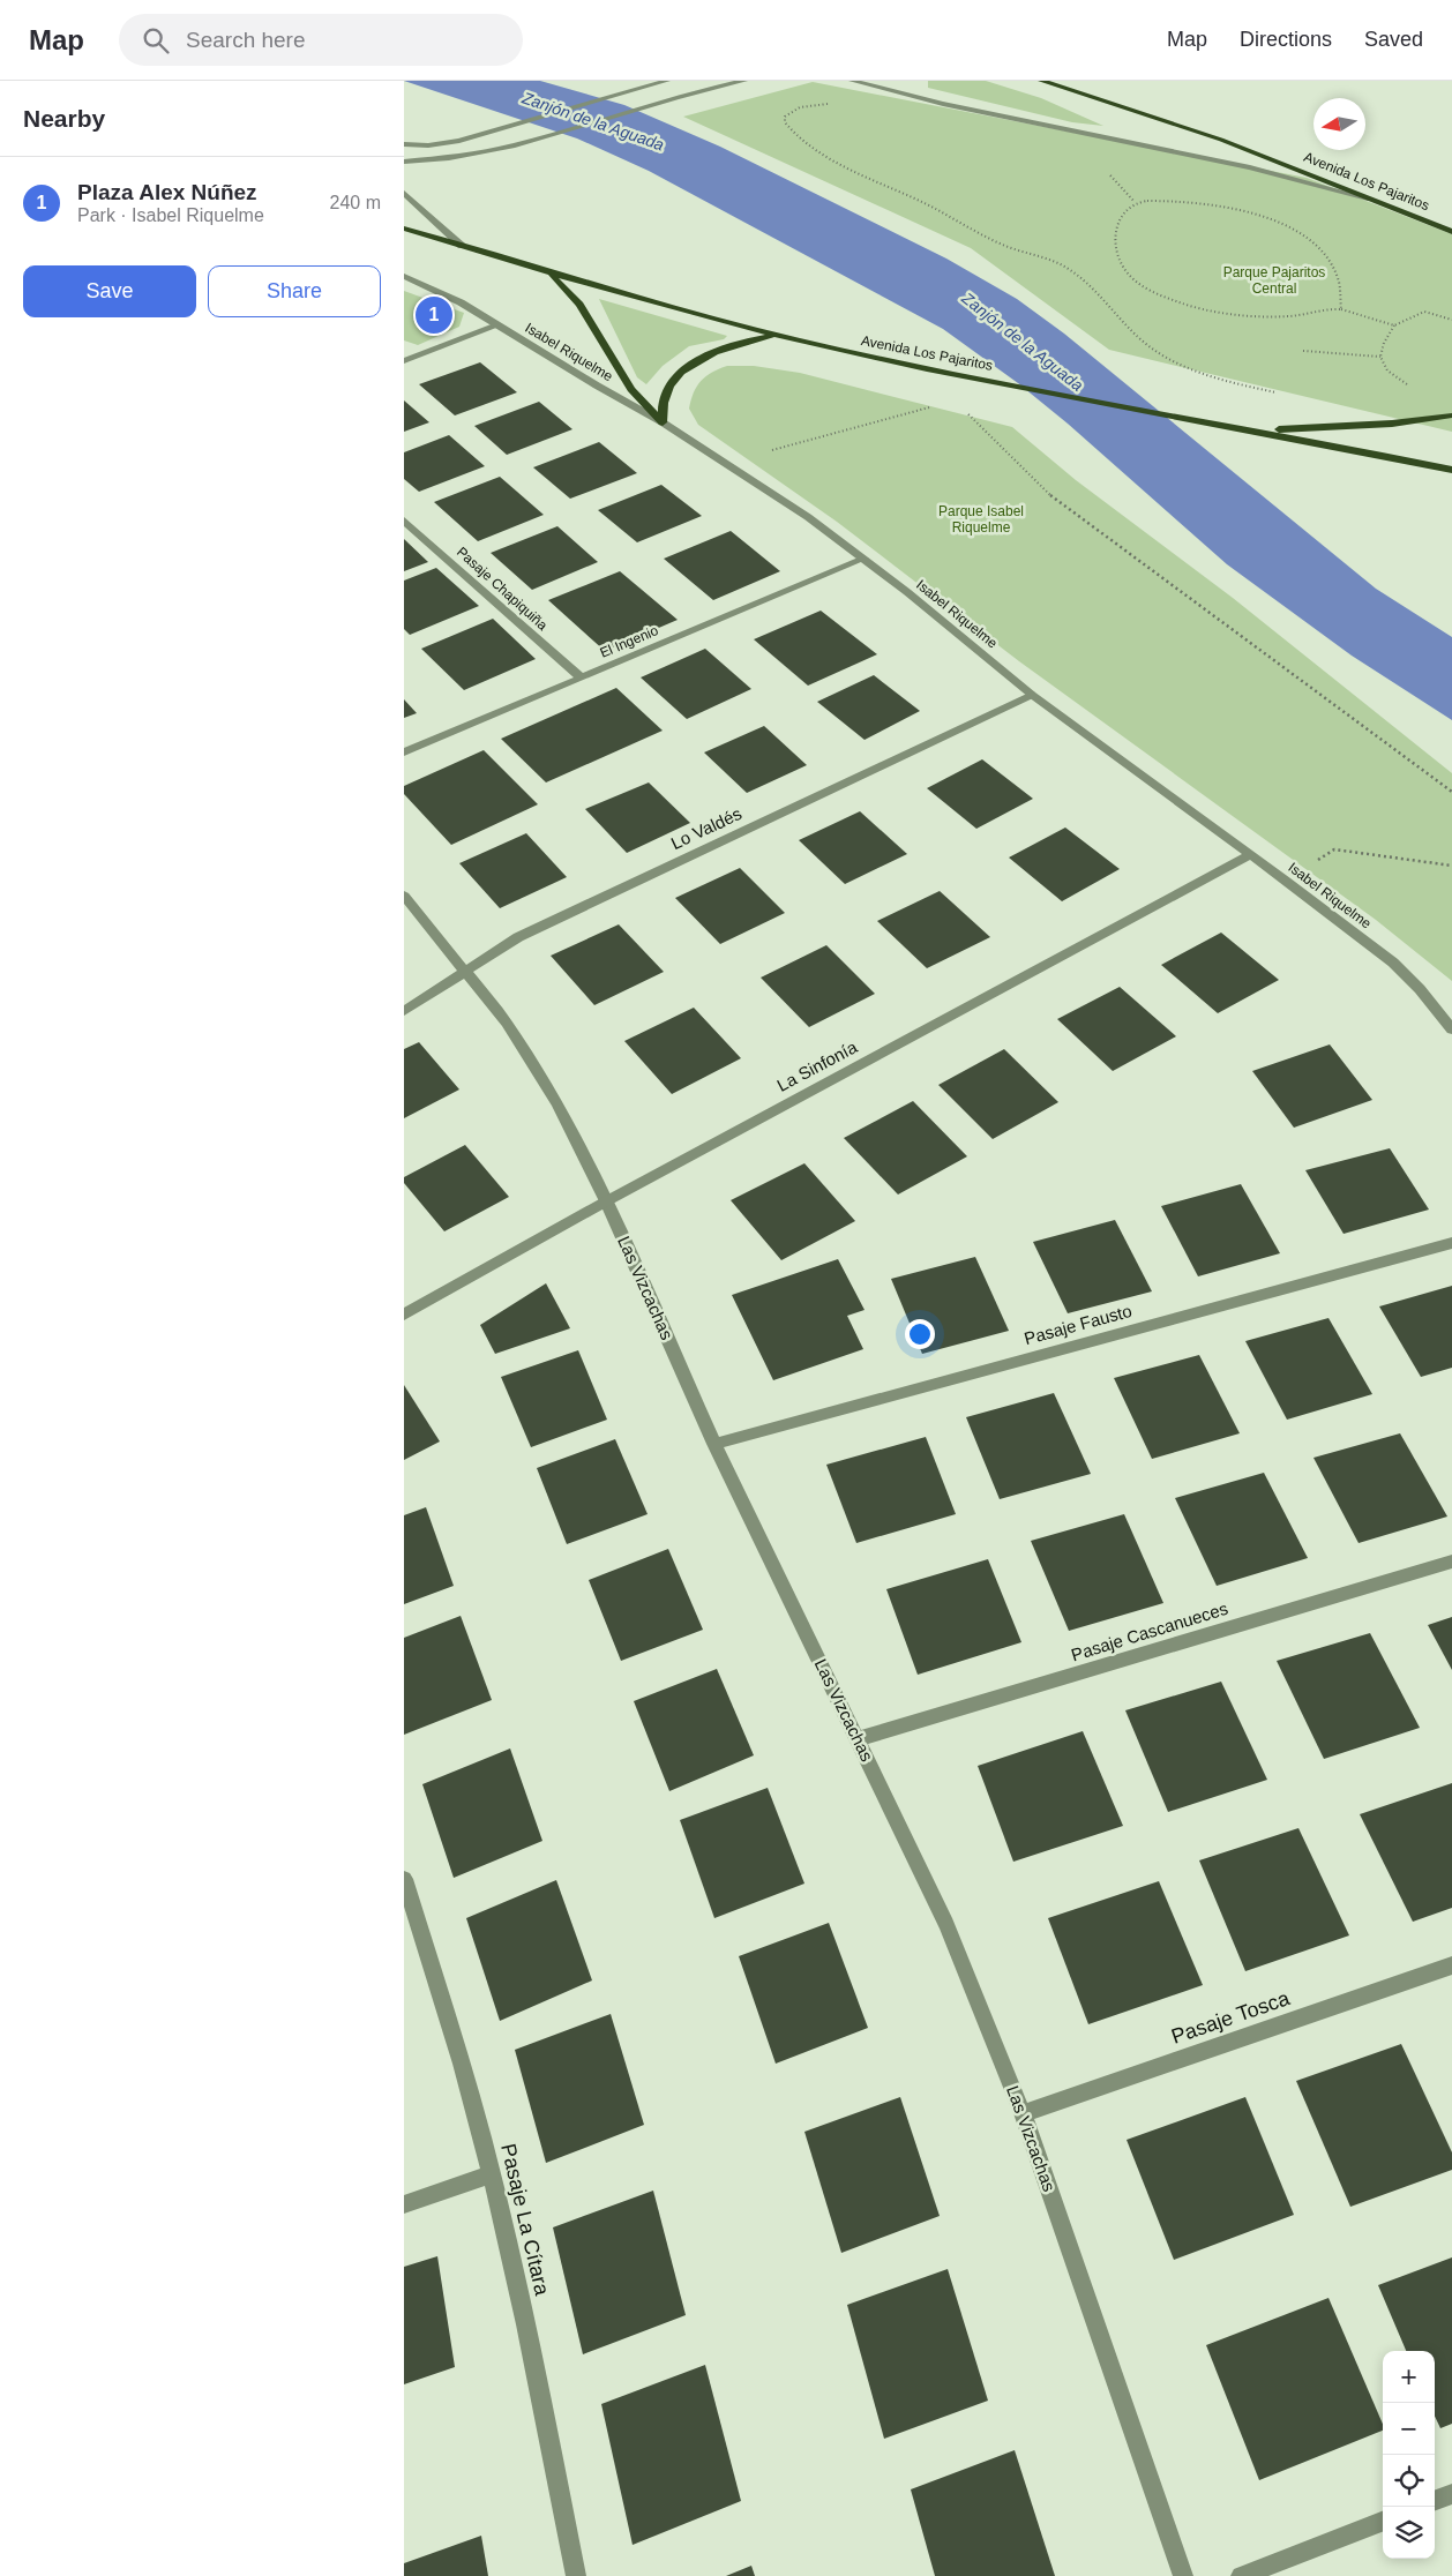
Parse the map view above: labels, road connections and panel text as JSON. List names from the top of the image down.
{
  "streets": {
    "main road": ["Avenida Los Pajaritos"],
    "street": [
      "Isabel Riquelme",
      "Pasaje Chapiquiña",
      "El Ingenio",
      "Lo Valdés",
      "La Sinfonía",
      "Las Vizcachas",
      "Pasaje Fausto",
      "Pasaje Cascanueces",
      "Pasaje Tosca",
      "Pasaje La Cítara"
    ]
  },
  "crossings": [
    ["Isabel Riquelme", "El Ingenio"],
    ["Isabel Riquelme", "Lo Valdés"],
    ["Isabel Riquelme", "La Sinfonía"],
    ["Pasaje Chapiquiña", "El Ingenio"],
    ["Lo Valdés", "Las Vizcachas"],
    ["La Sinfonía", "Las Vizcachas"],
    ["Las Vizcachas", "Pasaje Fausto"],
    ["Las Vizcachas", "Pasaje Cascanueces"],
    ["Las Vizcachas", "Pasaje Tosca"]
  ],
  "water": ["Zanjón de la Aguada"],
  "parks": ["Parque Pajaritos Central", "Parque Isabel Riquelme"],
  "north": "left",
  "page": {
    "header": "Map",
    "search": "Search here",
    "nav": ["Map", "Directions", "Saved"],
    "heading": "Nearby",
    "list": [
      {
        "mark": "1",
        "name": "Plaza Alex Núñez",
        "note": "Park · Isabel Riquelme",
        "value": "240 m"
      }
    ],
    "buttons": ["Save", "Share"],
    "pins": "1",
    "map_buttons": ["+", "−"]
  }
}
